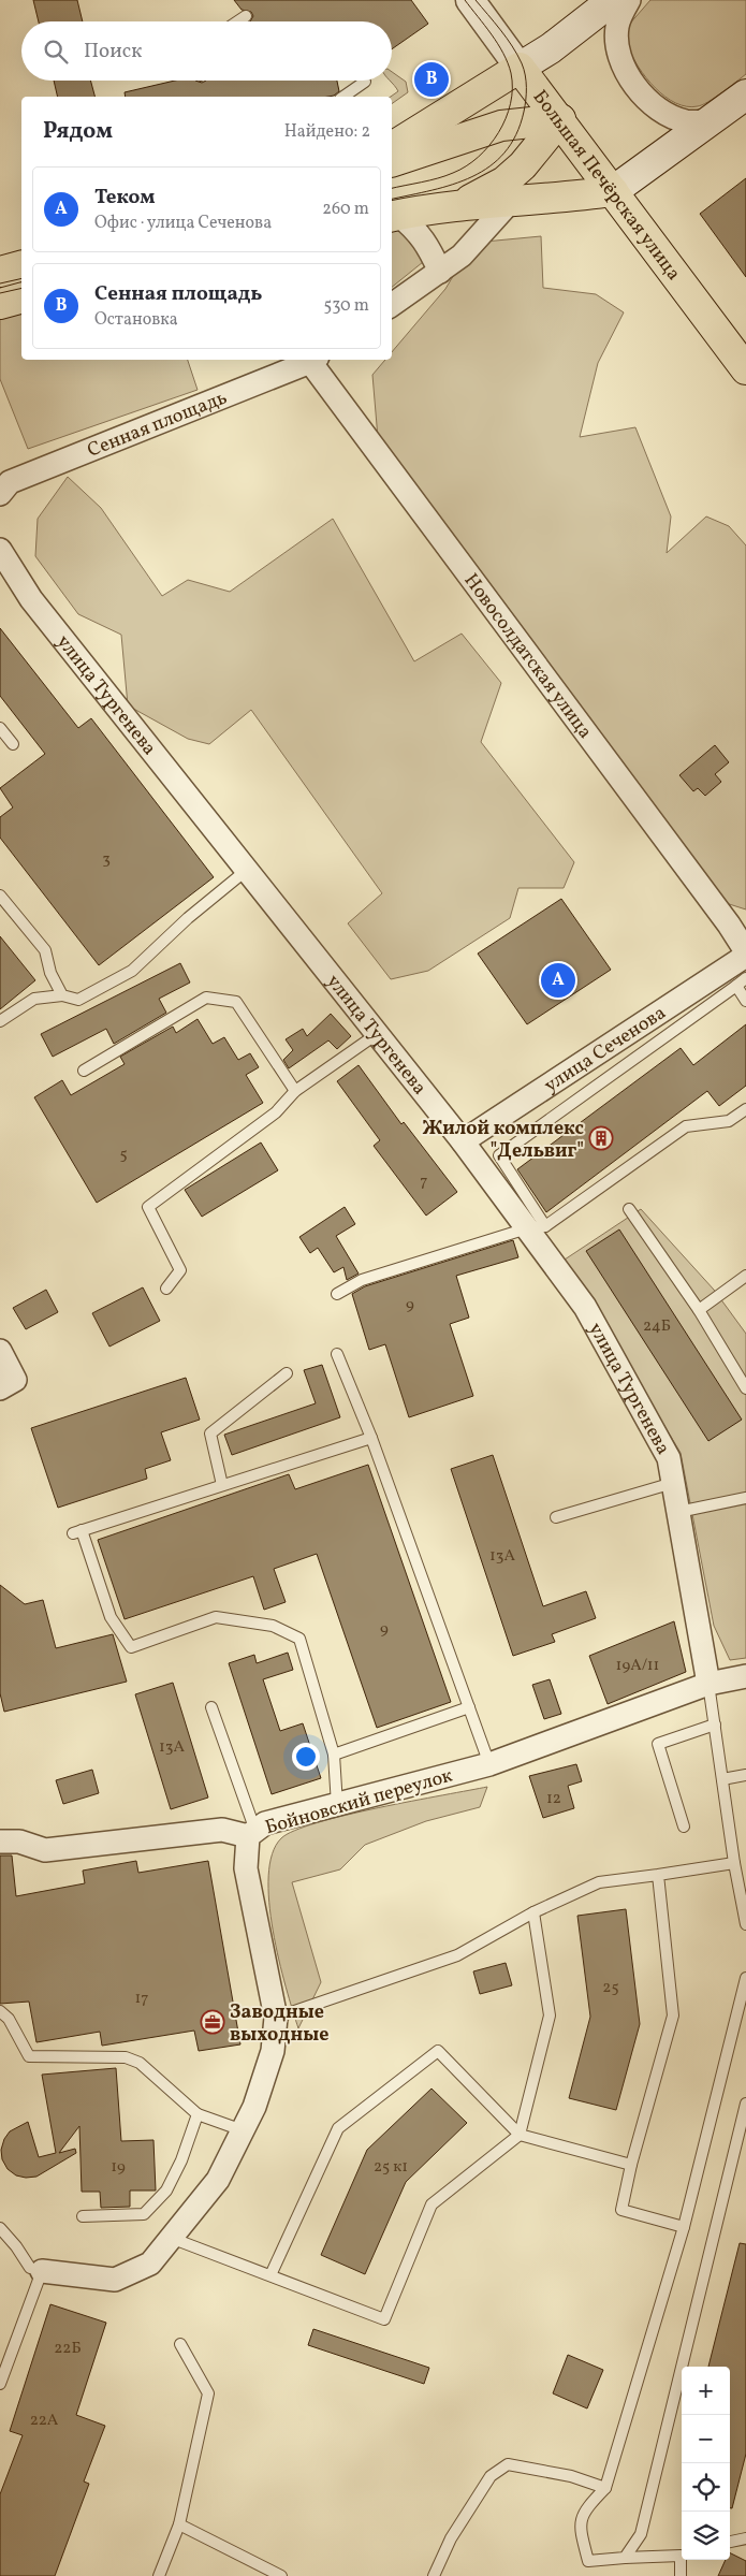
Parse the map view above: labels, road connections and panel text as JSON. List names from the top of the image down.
{
  "streets": {
    "main road": ["Большая Печёрская улица"],
    "street": [
      "Сенная площадь",
      "Новосолдатская улица",
      "улица Тургенева",
      "улица Сеченова",
      "Бойновский переулок"
    ]
  },
  "crossings": [
    ["Сенная площадь", "Новосолдатская улица"],
    ["Новосолдатская улица", "улица Сеченова"],
    ["улица Тургенева", "улица Сеченова"],
    ["улица Тургенева", "Бойновский переулок"]
  ],
  "places": {
    "building": ["Жилой комплекс \"Дельвиг\""],
    "office": ["Заводные выходные"]
  },
  "house_numbers": [
    "3",
    "5",
    "7",
    "9",
    "24Б",
    "13А",
    "9",
    "19А/11",
    "13А",
    "12",
    "25",
    "17",
    "19",
    "25 к1",
    "22Б",
    "22А"
  ],
  "page": {
    "search": "Поиск",
    "pins": ["B", "A"],
    "heading": ["Рядом", "Найдено: 2"],
    "list": [
      {
        "mark": "A",
        "name": "Теком",
        "note": "Офис · улица Сеченова",
        "value": "260 m"
      },
      {
        "mark": "B",
        "name": "Сенная площадь",
        "note": "Остановка",
        "value": "530 m"
      }
    ],
    "map_buttons": ["+", "−"]
  }
}
